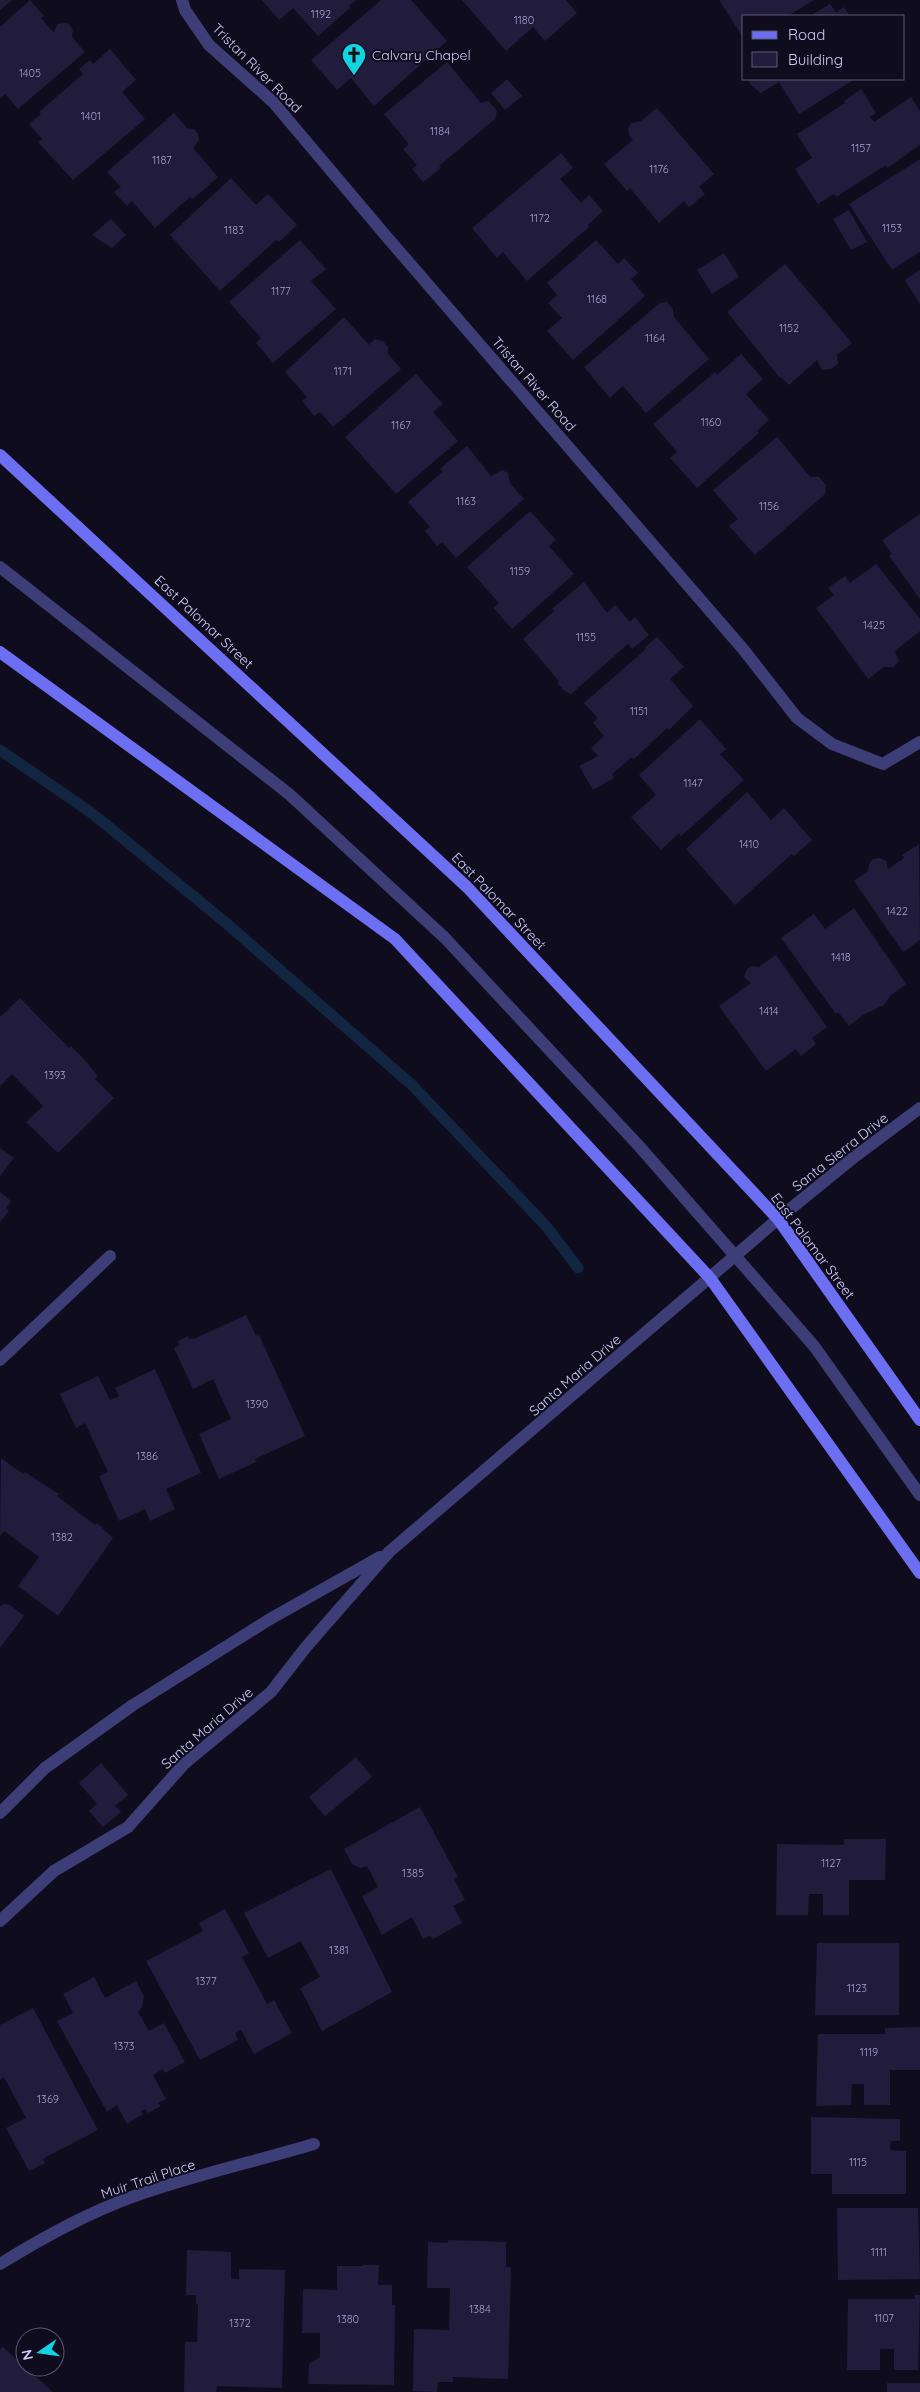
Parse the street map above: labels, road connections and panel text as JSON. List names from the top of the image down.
{
  "streets": {
    "main road": ["East Palomar Street"],
    "street": [
      "Tristan River Road",
      "Santa Sierra Drive",
      "Santa Maria Drive",
      "Muir Trail Place"
    ]
  },
  "crossings": [
    ["East Palomar Street", "Santa Sierra Drive"],
    ["East Palomar Street", "Santa Maria Drive"],
    ["Santa Sierra Drive", "Santa Maria Drive"]
  ],
  "places": {
    "church": ["Calvary Chapel"]
  },
  "house_numbers": [
    "1192",
    "1180",
    "1405",
    "1401",
    "1184",
    "1157",
    "1187",
    "1176",
    "1172",
    "1153",
    "1183",
    "1177",
    "1168",
    "1152",
    "1164",
    "1171",
    "1160",
    "1167",
    "1163",
    "1156",
    "1159",
    "1425",
    "1155",
    "1151",
    "1147",
    "1410",
    "1422",
    "1418",
    "1414",
    "1393",
    "1390",
    "1386",
    "1382",
    "1127",
    "1385",
    "1381",
    "1377",
    "1123",
    "1373",
    "1119",
    "1369",
    "1115",
    "1111",
    "1384",
    "1107",
    "1380",
    "1372"
  ],
  "legend": ["Road", "Building"],
  "north": "left"
}
